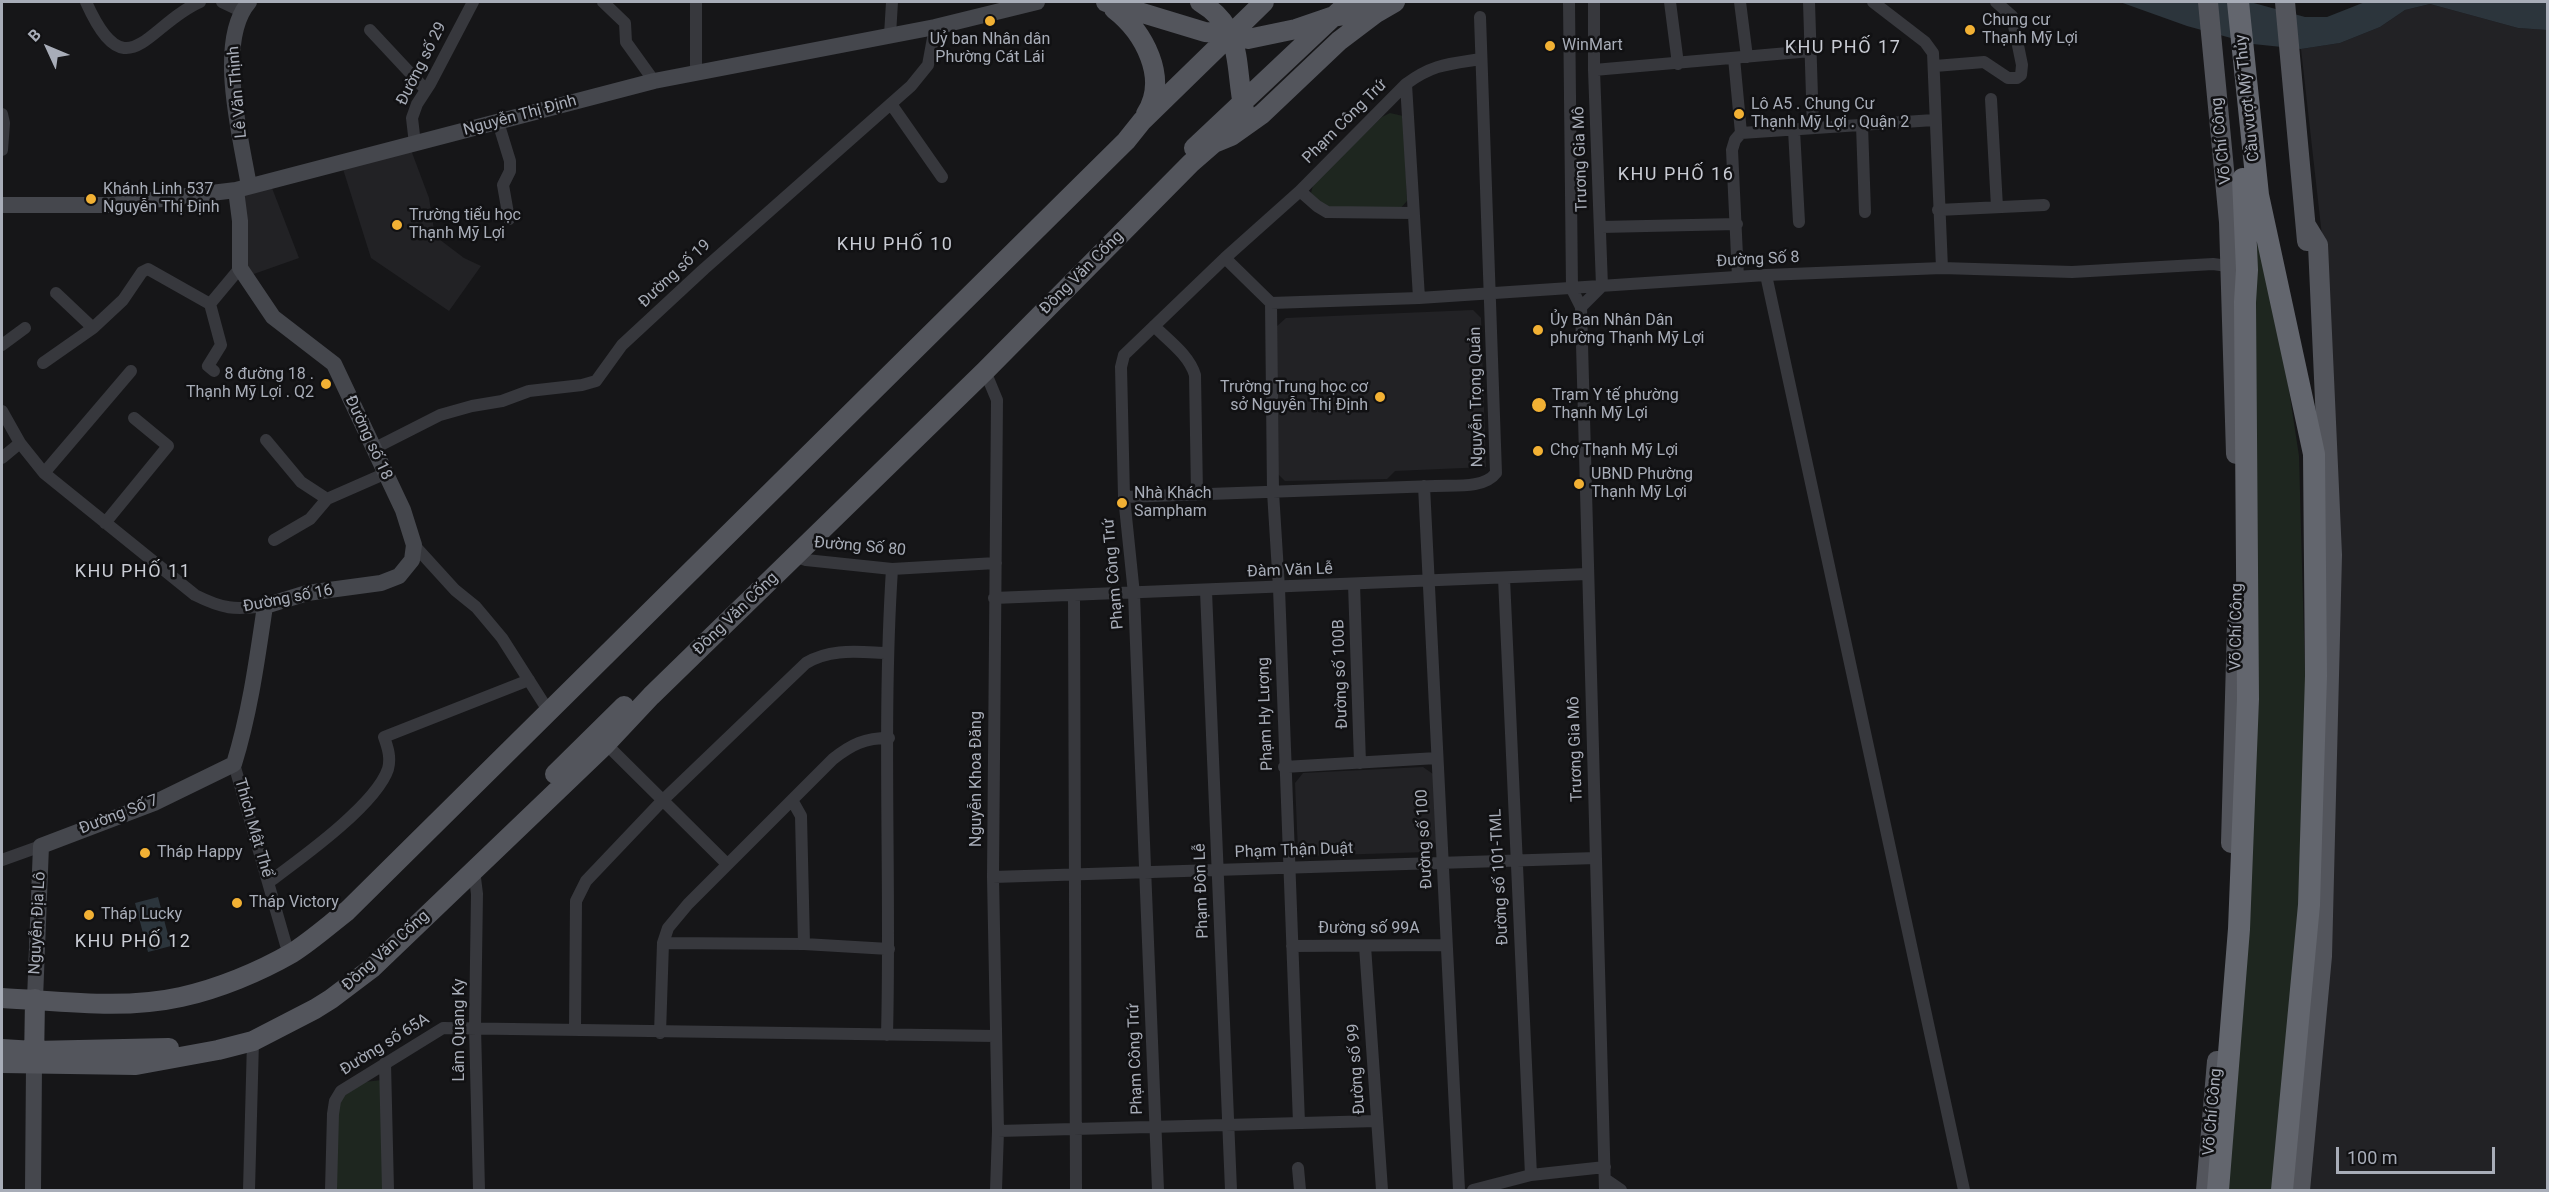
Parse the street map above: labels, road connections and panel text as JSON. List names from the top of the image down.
{
  "streets": {
    "highway": ["Cầu vượt Mỹ Thủy", "Võ Chí Công"],
    "main road": ["Đồng Văn Cống"],
    "street": [
      "Đường số 29",
      "Lê Văn Thịnh",
      "Nguyễn Thị Định",
      "Phạm Công Trứ",
      "Trương Gia Mô",
      "Đường Số 8",
      "Đường số 19",
      "Nguyễn Trọng Quản",
      "Đường số 18",
      "Đường Số 80",
      "Đàm Văn Lễ",
      "Đường số 16",
      "Đường số 100B",
      "Phạm Hy Lượng",
      "Nguyễn Khoa Đăng",
      "Đường Số 7",
      "Thích Mật Thể",
      "Đường số 100",
      "Phạm Thận Duật",
      "Đường số 101-TML",
      "Phạm Đôn Lễ",
      "Nguyễn Địa Lô",
      "Đường số 99A",
      "Lâm Quang Ky",
      "Đường số 65A",
      "Đường số 99"
    ]
  },
  "crossings": [
    ["Đường số 29", "Nguyễn Thị Định"],
    ["Lê Văn Thịnh", "Nguyễn Thị Định"],
    ["Cầu vượt Mỹ Thủy", "Võ Chí Công"],
    ["Nguyễn Thị Định", "Đường số 19"],
    ["Phạm Công Trứ", "Nguyễn Trọng Quản"],
    ["Phạm Công Trứ", "Đàm Văn Lễ"],
    ["Phạm Công Trứ", "Phạm Thận Duật"],
    ["Võ Chí Công", "Đường Số 8"],
    ["Trương Gia Mô", "Đường Số 8"],
    ["Trương Gia Mô", "Đàm Văn Lễ"],
    ["Trương Gia Mô", "Phạm Thận Duật"],
    ["Đường Số 8", "Nguyễn Trọng Quản"],
    ["Đường Số 8", "Phạm Hy Lượng"],
    ["Đồng Văn Cống", "Đường Số 80"],
    ["Đồng Văn Cống", "Nguyễn Khoa Đăng"],
    ["Đồng Văn Cống", "Lâm Quang Ky"],
    ["Đường số 19", "Đường số 18"],
    ["Nguyễn Trọng Quản", "Phạm Hy Lượng"],
    ["Nguyễn Trọng Quản", "Đường số 100"],
    ["Đường số 18", "Đường số 16"],
    ["Đường Số 80", "Nguyễn Khoa Đăng"],
    ["Đàm Văn Lễ", "Đường số 100B"],
    ["Đàm Văn Lễ", "Phạm Hy Lượng"],
    ["Đàm Văn Lễ", "Nguyễn Khoa Đăng"],
    ["Đàm Văn Lễ", "Đường số 100"],
    ["Đàm Văn Lễ", "Đường số 101-TML"],
    ["Đàm Văn Lễ", "Phạm Đôn Lễ"],
    ["Đường số 16", "Thích Mật Thể"],
    ["Phạm Hy Lượng", "Phạm Thận Duật"],
    ["Phạm Hy Lượng", "Đường số 99A"],
    ["Nguyễn Khoa Đăng", "Phạm Thận Duật"],
    ["Nguyễn Khoa Đăng", "Đường số 65A"],
    ["Đường Số 7", "Thích Mật Thể"],
    ["Đường Số 7", "Nguyễn Địa Lô"],
    ["Đường số 100", "Phạm Thận Duật"],
    ["Đường số 100", "Đường số 99A"],
    ["Phạm Thận Duật", "Đường số 101-TML"],
    ["Phạm Thận Duật", "Phạm Đôn Lễ"],
    ["Đường số 99A", "Đường số 99"],
    ["Lâm Quang Ky", "Đường số 65A"]
  ],
  "districts": [
    "KHU PHỐ 17",
    "KHU PHỐ 16",
    "KHU PHỐ 10",
    "KHU PHỐ 11",
    "KHU PHỐ 12"
  ],
  "places": [
    "Uỷ ban Nhân dân Phường Cát Lái",
    "Chung cư Thạnh Mỹ Lợi",
    "WinMart",
    "Lô A5 . Chung Cư Thạnh Mỹ Lợi . Quận 2",
    "Khánh Linh 537 Nguyễn Thị Định",
    "Trường tiểu học Thạnh Mỹ Lợi",
    "Ủy Ban Nhân Dân phường Thạnh Mỹ Lợi",
    "8 đường 18 . Thạnh Mỹ Lợi . Q2",
    "Trường Trung học cơ sở Nguyễn Thị Định",
    "Trạm Y tế phường Thạnh Mỹ Lợi",
    "Chợ Thạnh Mỹ Lợi",
    "UBND Phường Thạnh Mỹ Lợi",
    "Nhà Khách Sampham",
    "Tháp Happy",
    "Tháp Victory",
    "Tháp Lucky"
  ],
  "scale_bar": "100 m",
  "north": "top left"
}
